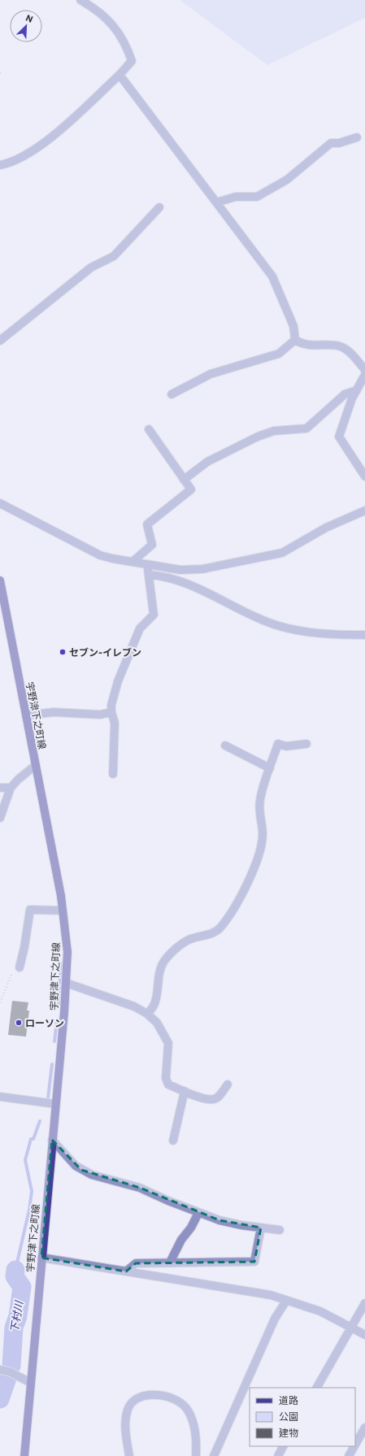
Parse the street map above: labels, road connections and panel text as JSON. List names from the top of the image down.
{
  "streets": {
    "main road": ["宇野津下之町線"]
  },
  "water": ["下村川"],
  "places": ["セブン-イレブン", "ローソン"],
  "legend": ["道路", "公園", "建物"],
  "north": "top right"
}
